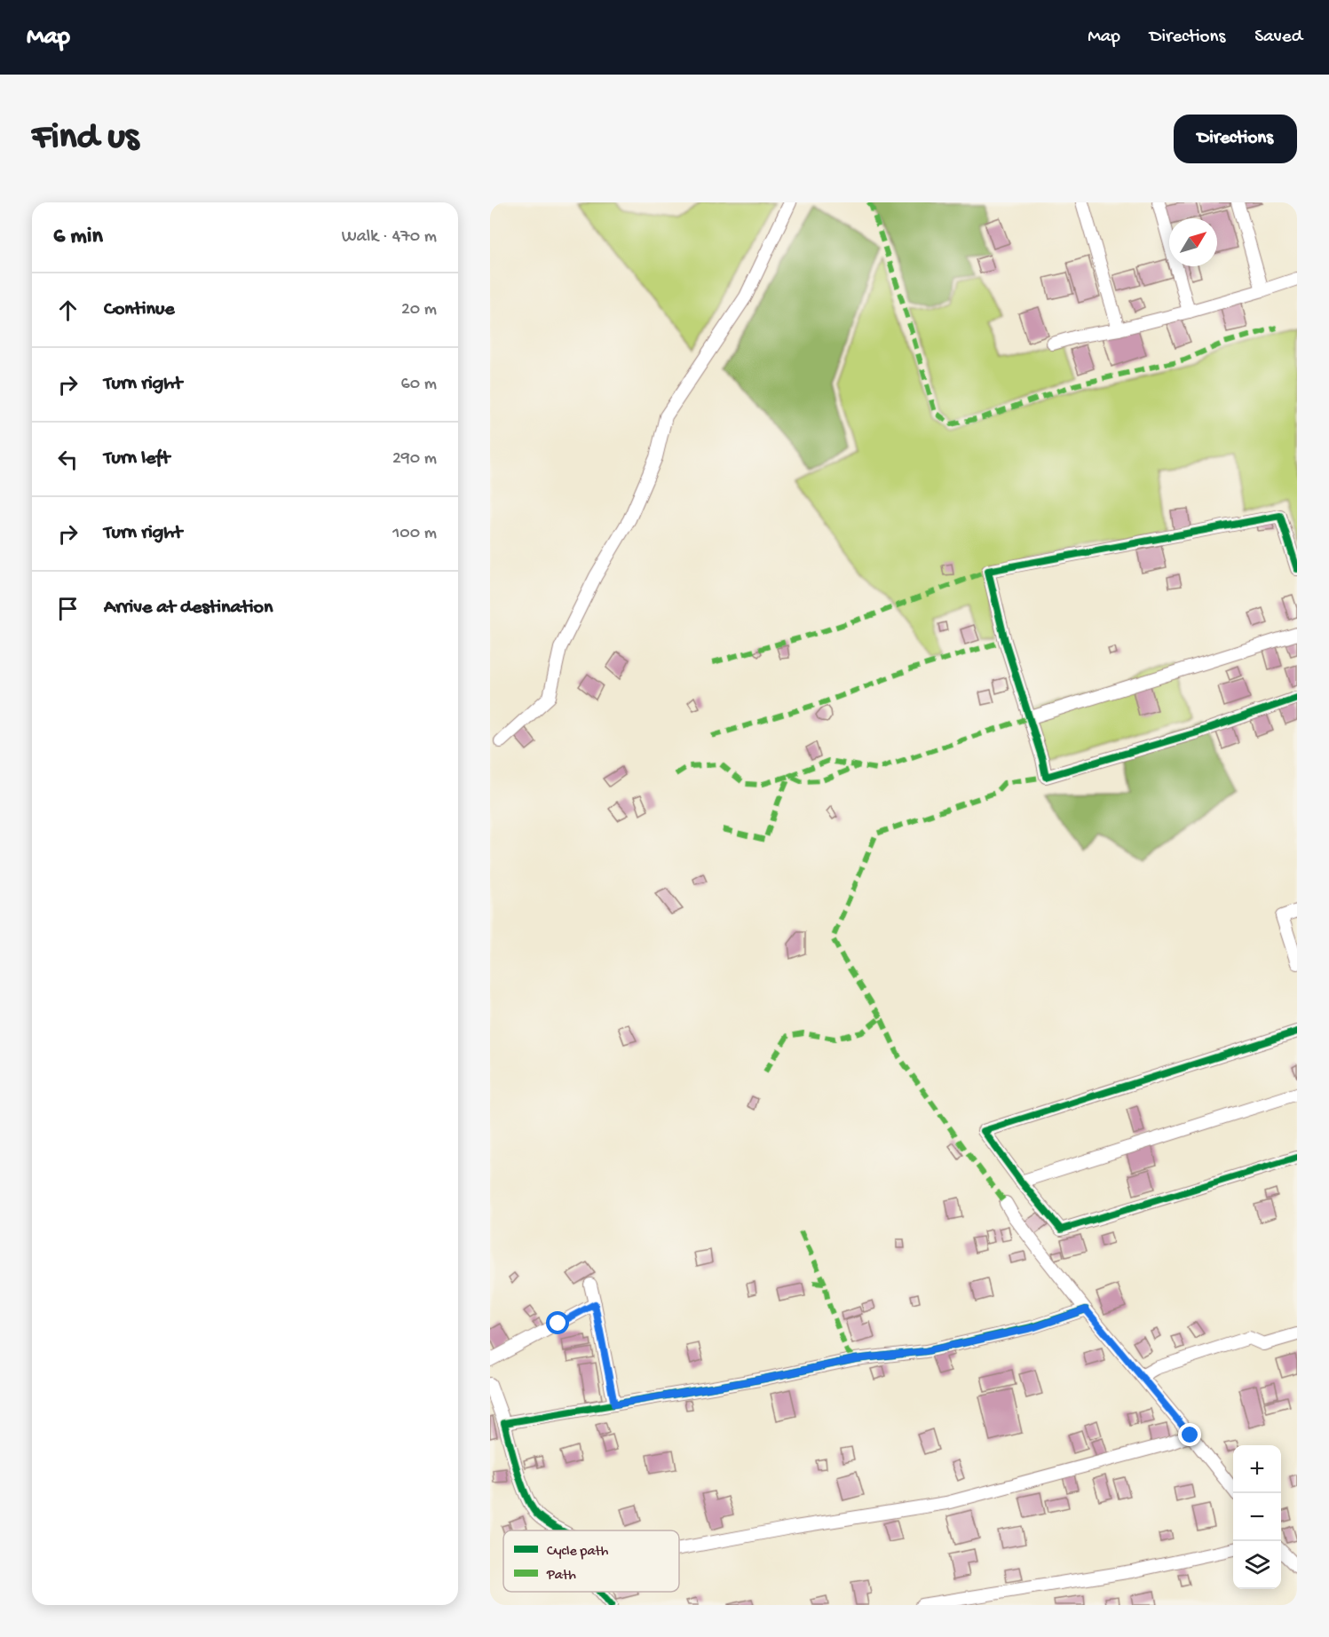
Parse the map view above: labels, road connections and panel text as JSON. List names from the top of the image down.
{
  "legend": ["Cycle path", "Path"],
  "north": "top right",
  "page": {
    "header": "Map",
    "nav": ["Map", "Directions", "Saved"],
    "buttons": "Directions",
    "title": "Find us",
    "heading": ["6 min", "Walk · 470 m"],
    "list": [
      ["Continue", "20 m"],
      ["Turn right", "60 m"],
      ["Turn left", "290 m"],
      ["Turn right", "100 m"],
      "Arrive at destination"
    ],
    "map_buttons": ["+", "−"]
  }
}
